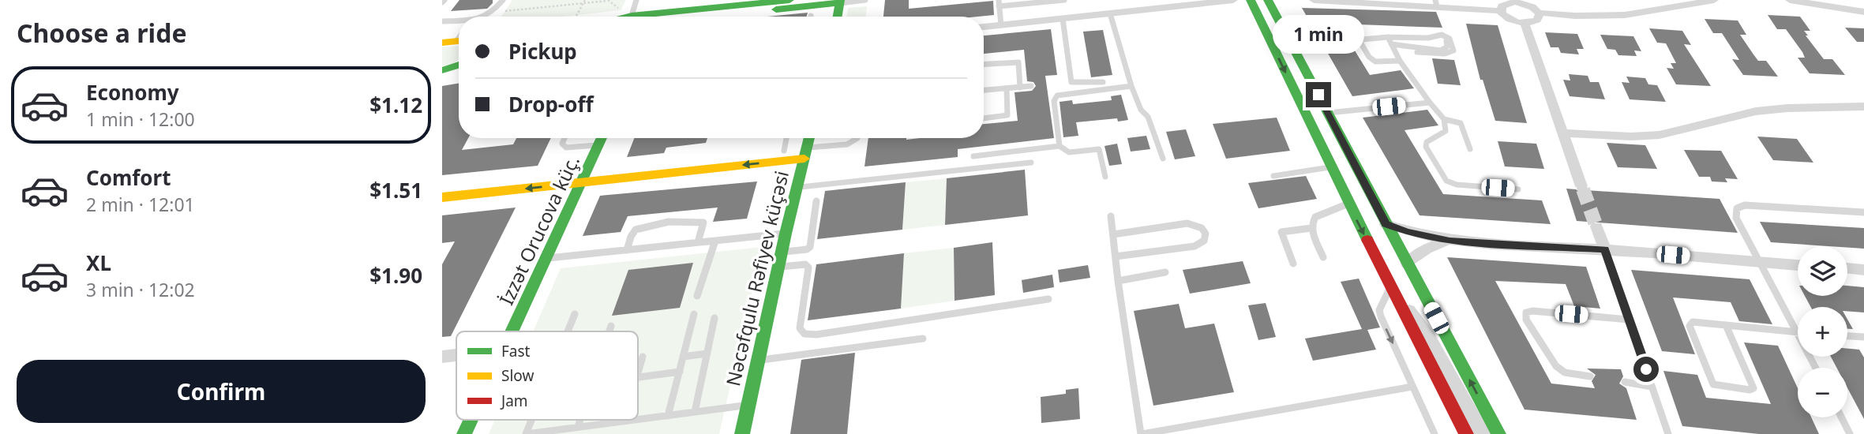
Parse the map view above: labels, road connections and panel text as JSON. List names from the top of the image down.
{
  "streets": {
    "main road": ["İzzət Orucova küç.", "Nəcəfqulu Rəfiyev küçəsi"]
  },
  "legend": ["Fast", "Slow", "Jam"],
  "page": {
    "heading": "Choose a ride",
    "bubble": "1 min",
    "banner": ["Pickup", "Drop-off"],
    "list": [
      {
        "name": "Economy",
        "note": "1 min · 12:00",
        "value": "$1.12"
      },
      {
        "name": "Comfort",
        "note": "2 min · 12:01",
        "value": "$1.51"
      },
      {
        "name": "XL",
        "note": "3 min · 12:02",
        "value": "$1.90"
      }
    ],
    "map_buttons": ["+", "−"],
    "buttons": "Confirm"
  }
}
